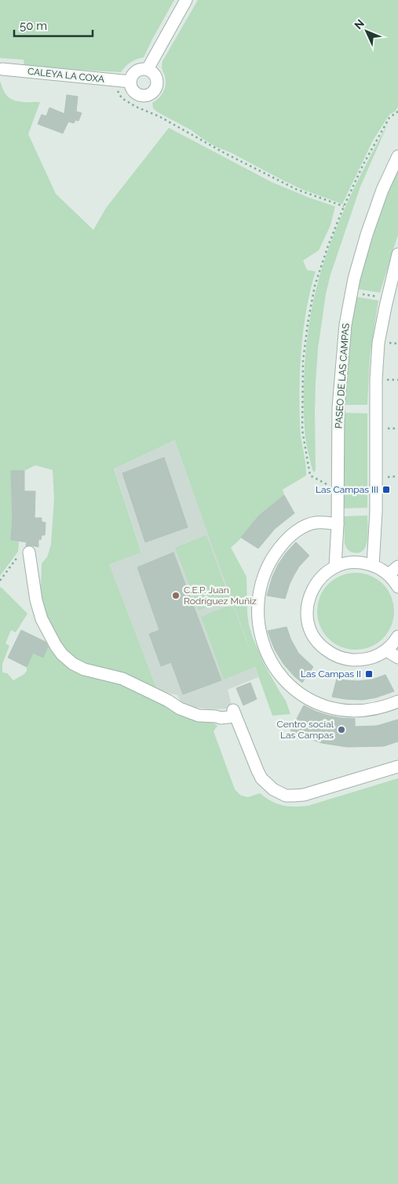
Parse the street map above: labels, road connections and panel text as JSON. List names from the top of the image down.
{
  "streets": {
    "street": ["CALEYA LA COXA", "PASEO DE LAS CAMPAS"]
  },
  "places": {
    "transit": ["Las Campas III", "Las Campas II"],
    "other": ["C.E.P. Juan Rodríguez Muñiz", "Centro social Las Campas"]
  },
  "scale_bar": "50 m",
  "north": "top left"
}
